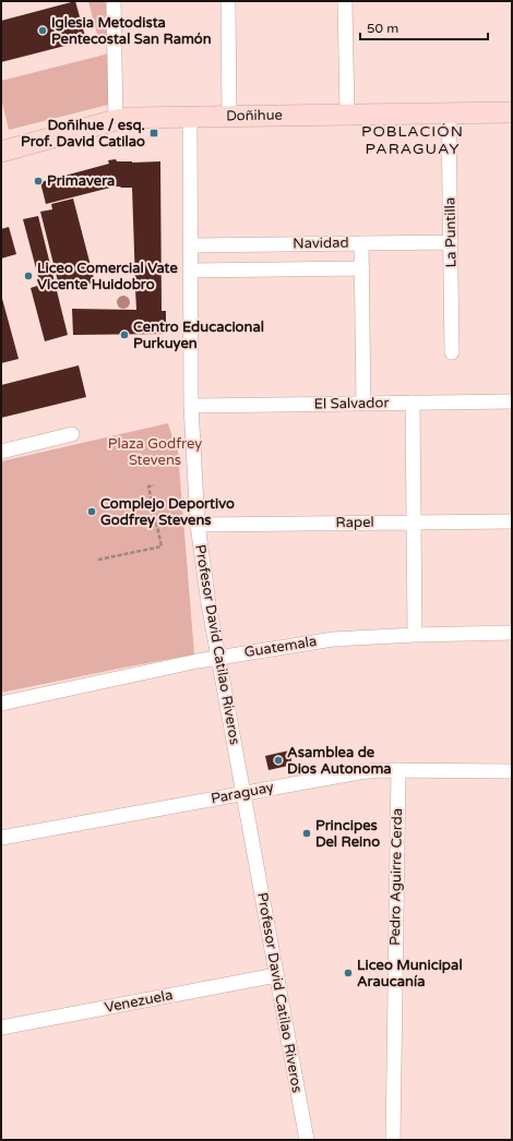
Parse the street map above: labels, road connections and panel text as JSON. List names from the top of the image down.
{
  "streets": {
    "street": [
      "Doñihue",
      "La Puntilla",
      "Navidad",
      "El Salvador",
      "Rapel",
      "Profesor David Catilao Riveros",
      "Guatemala",
      "Paraguay",
      "Pedro Aguirre Cerda",
      "Venezuela"
    ]
  },
  "crossings": [
    ["Doñihue", "La Puntilla"],
    ["Doñihue", "Profesor David Catilao Riveros"],
    ["La Puntilla", "Navidad"],
    ["Navidad", "Profesor David Catilao Riveros"],
    ["El Salvador", "Profesor David Catilao Riveros"],
    ["Rapel", "Profesor David Catilao Riveros"],
    ["Profesor David Catilao Riveros", "Guatemala"],
    ["Profesor David Catilao Riveros", "Paraguay"],
    ["Profesor David Catilao Riveros", "Venezuela"],
    ["Paraguay", "Pedro Aguirre Cerda"]
  ],
  "districts": ["POBLACIÓN PARAGUAY"],
  "parks": ["Plaza Godfrey Stevens"],
  "places": {
    "other": [
      "Iglesia Metodista Pentecostal San Ramón",
      "Primavera",
      "Liceo Comercial Vate Vicente Huidobro",
      "Centro Educacional Purkuyen",
      "Complejo Deportivo Godfrey Stevens",
      "Asamblea de Dios Autonoma",
      "Principes Del Reino",
      "Liceo Municipal Araucanía"
    ],
    "transit": ["Doñihue / esq. Prof. David Catilao"]
  },
  "scale_bar": "50 m"
}
